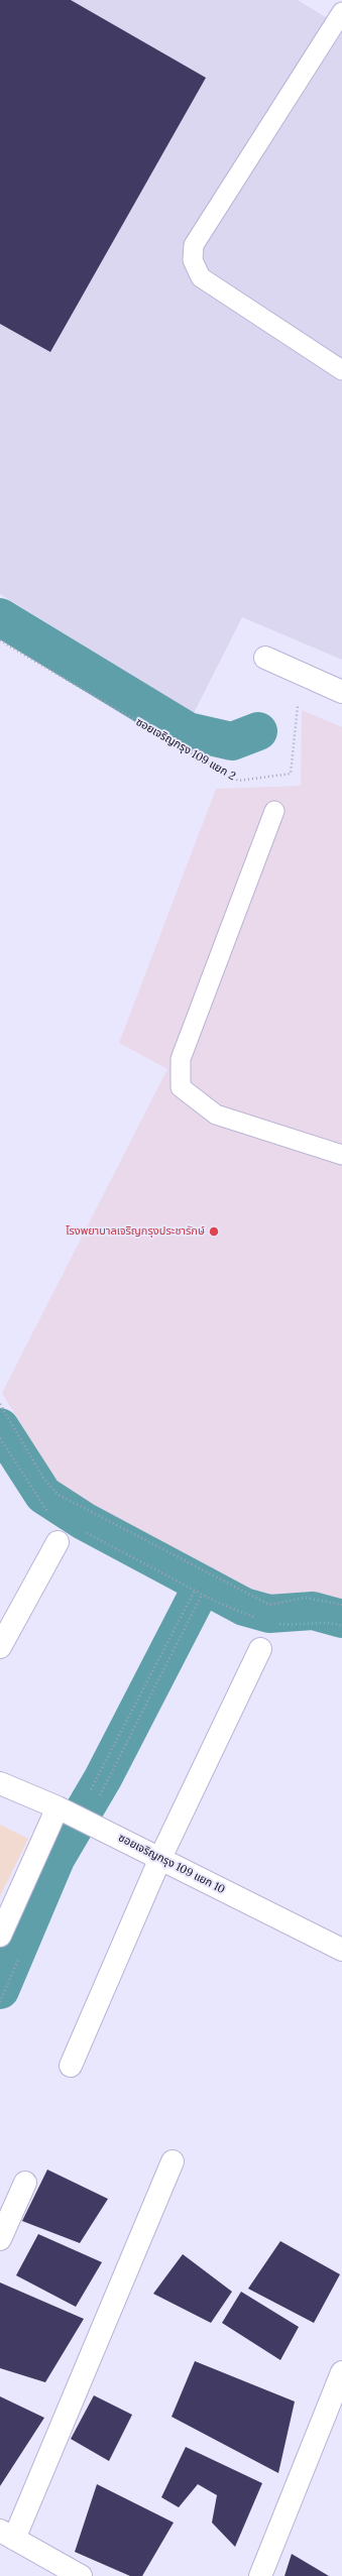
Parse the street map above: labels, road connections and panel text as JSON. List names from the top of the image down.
{
  "streets": {
    "street": ["ซอยเจริญกรุง 109 แยก 10"],
    "path": ["ซอยเจริญกรุง 109 แยก 2"]
  },
  "places": ["โรงพยาบาลเจริญกรุงประชารักษ์"]
}
